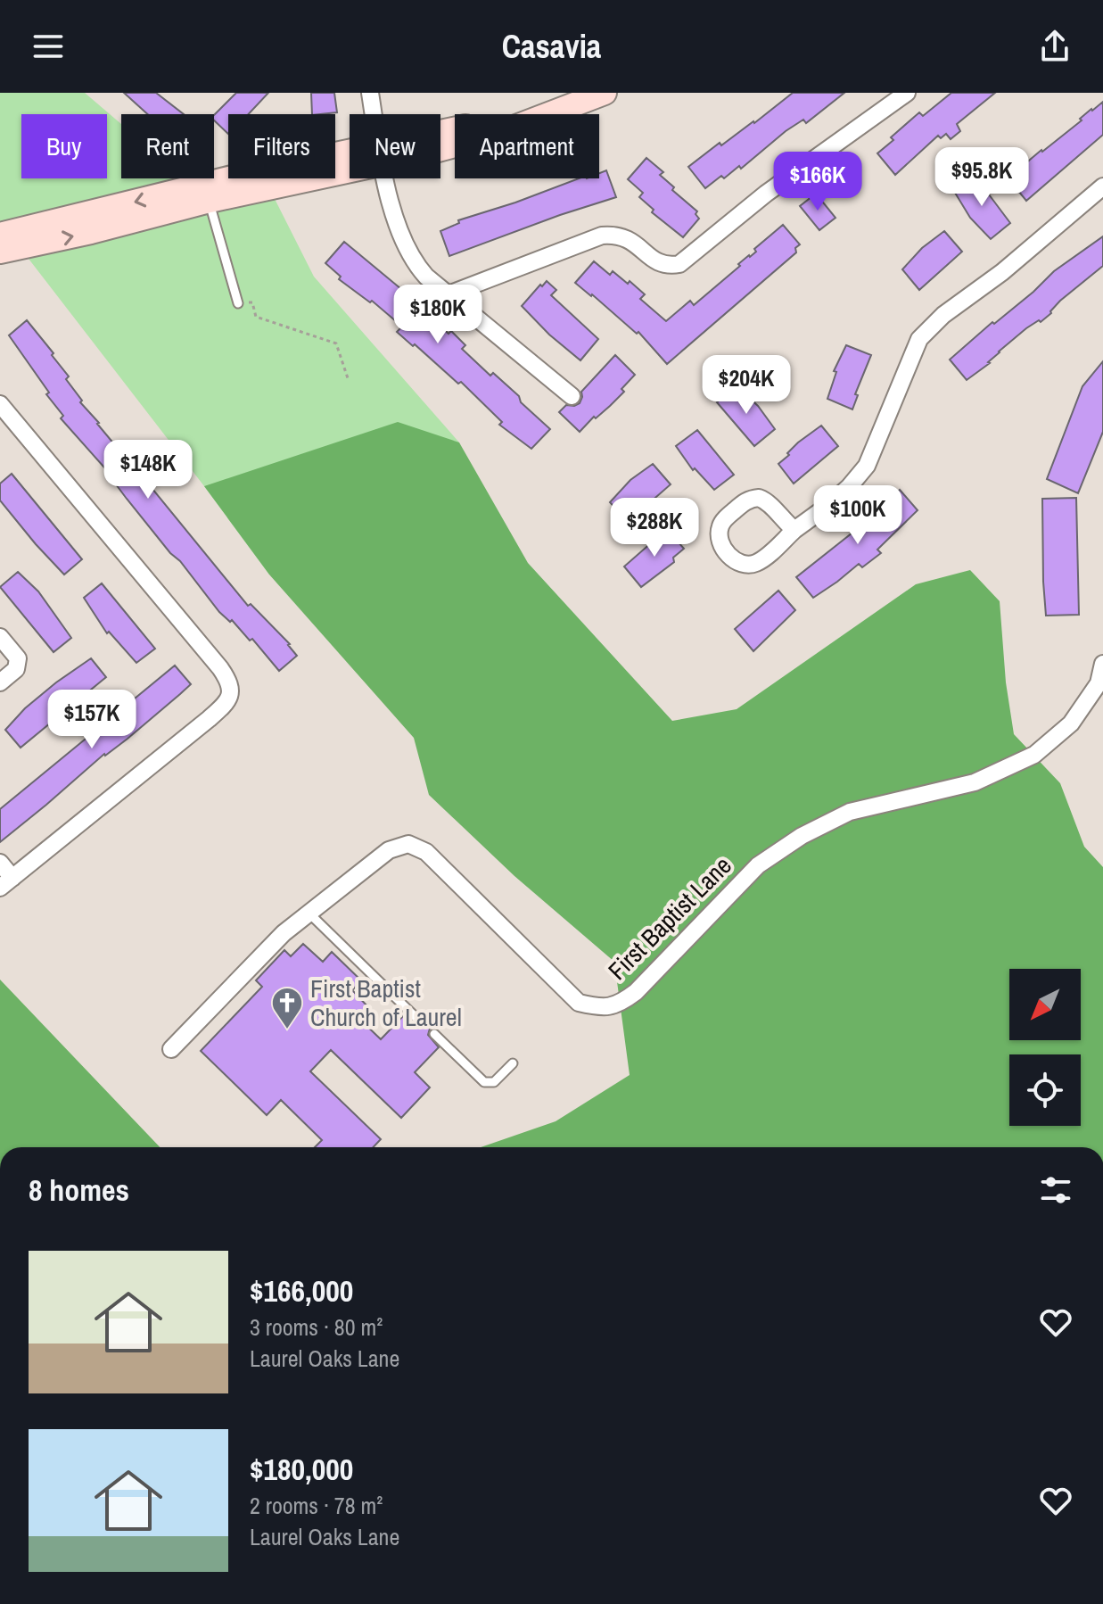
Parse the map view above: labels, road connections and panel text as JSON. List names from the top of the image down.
{
  "streets": {
    "street": ["First Baptist Lane"]
  },
  "places": {
    "church": ["First Baptist Church of Laurel"]
  },
  "north": "bottom left",
  "page": {
    "header": "Casavia",
    "chip": [
      "Buy",
      "Rent",
      "Filters",
      "New",
      "Apartment"
    ],
    "price": [
      "$95.8K",
      "$166K",
      "$180K",
      "$204K",
      "$148K",
      "$100K",
      "$288K",
      "$157K"
    ],
    "heading": "8 homes",
    "list": [
      {
        "name": "$166,000",
        "note": "3 rooms · 80 m² · Laurel Oaks Lane"
      },
      {
        "name": "$180,000",
        "note": "2 rooms · 78 m² · Laurel Oaks Lane"
      }
    ]
  }
}
